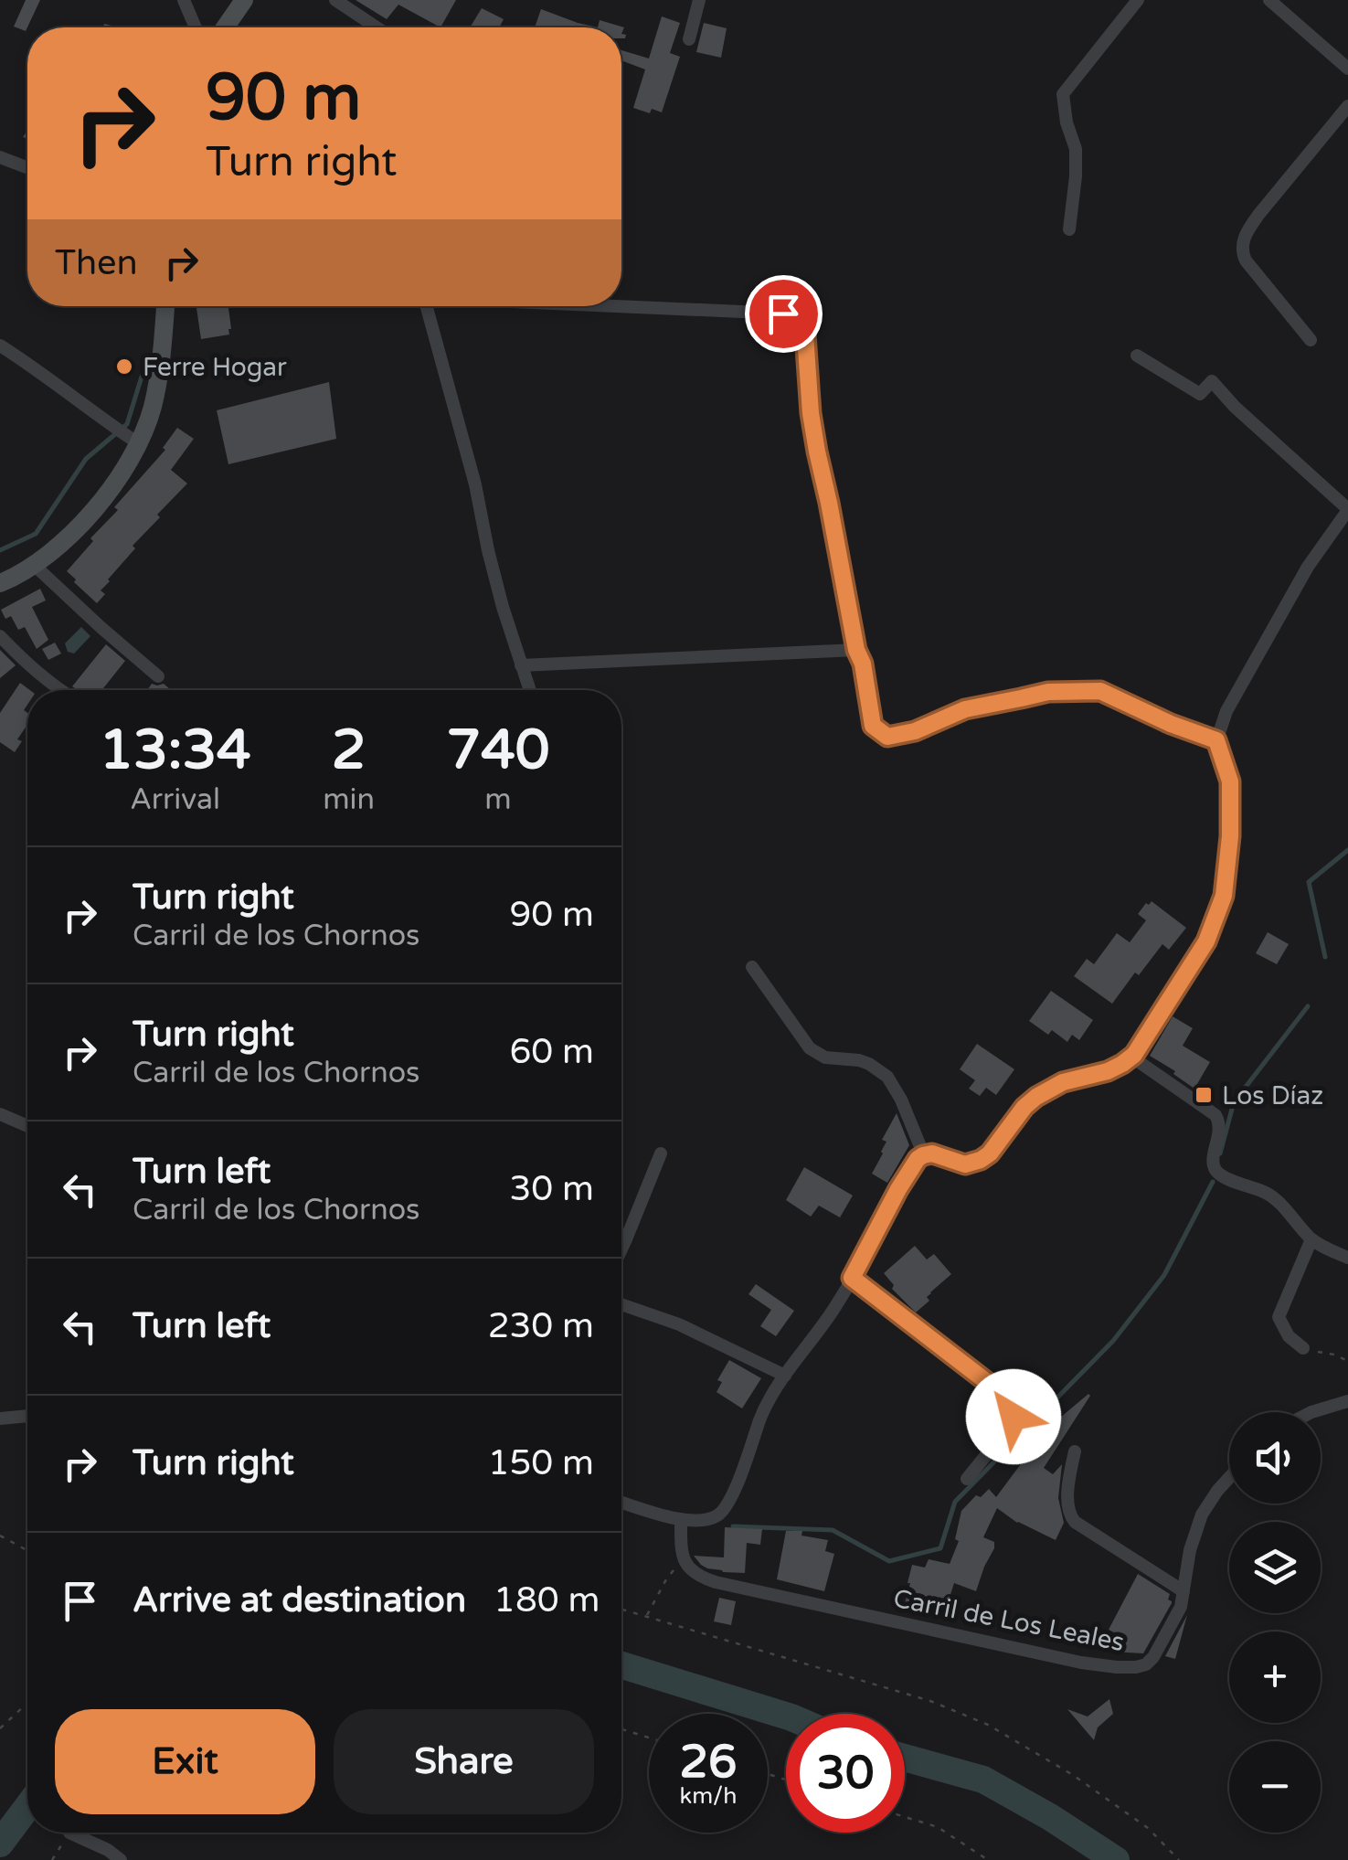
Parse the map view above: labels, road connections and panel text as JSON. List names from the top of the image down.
{
  "streets": {
    "street": ["Carril de Los Leales"]
  },
  "places": {
    "other": ["Ferre Hogar"],
    "transit": ["Los Díaz"]
  },
  "page": {
    "turn": ["90 m", "Turn right"],
    "then": "Then",
    "eta": [
      "13:34",
      "Arrival",
      "2",
      "min",
      "740",
      "m"
    ],
    "list": [
      {
        "name": "Turn right",
        "note": "Carril de los Chornos",
        "value": "90 m"
      },
      {
        "name": "Turn right",
        "note": "Carril de los Chornos",
        "value": "60 m"
      },
      {
        "name": "Turn left",
        "note": "Carril de los Chornos",
        "value": "30 m"
      },
      {
        "name": "Turn left",
        "value": "230 m"
      },
      {
        "name": "Turn right",
        "value": "150 m"
      },
      {
        "name": "Arrive at destination",
        "value": "180 m"
      }
    ],
    "map_buttons": ["+", "−"],
    "buttons": ["Exit", "Share"],
    "speed": "26 km/h",
    "limit": "30"
  }
}
